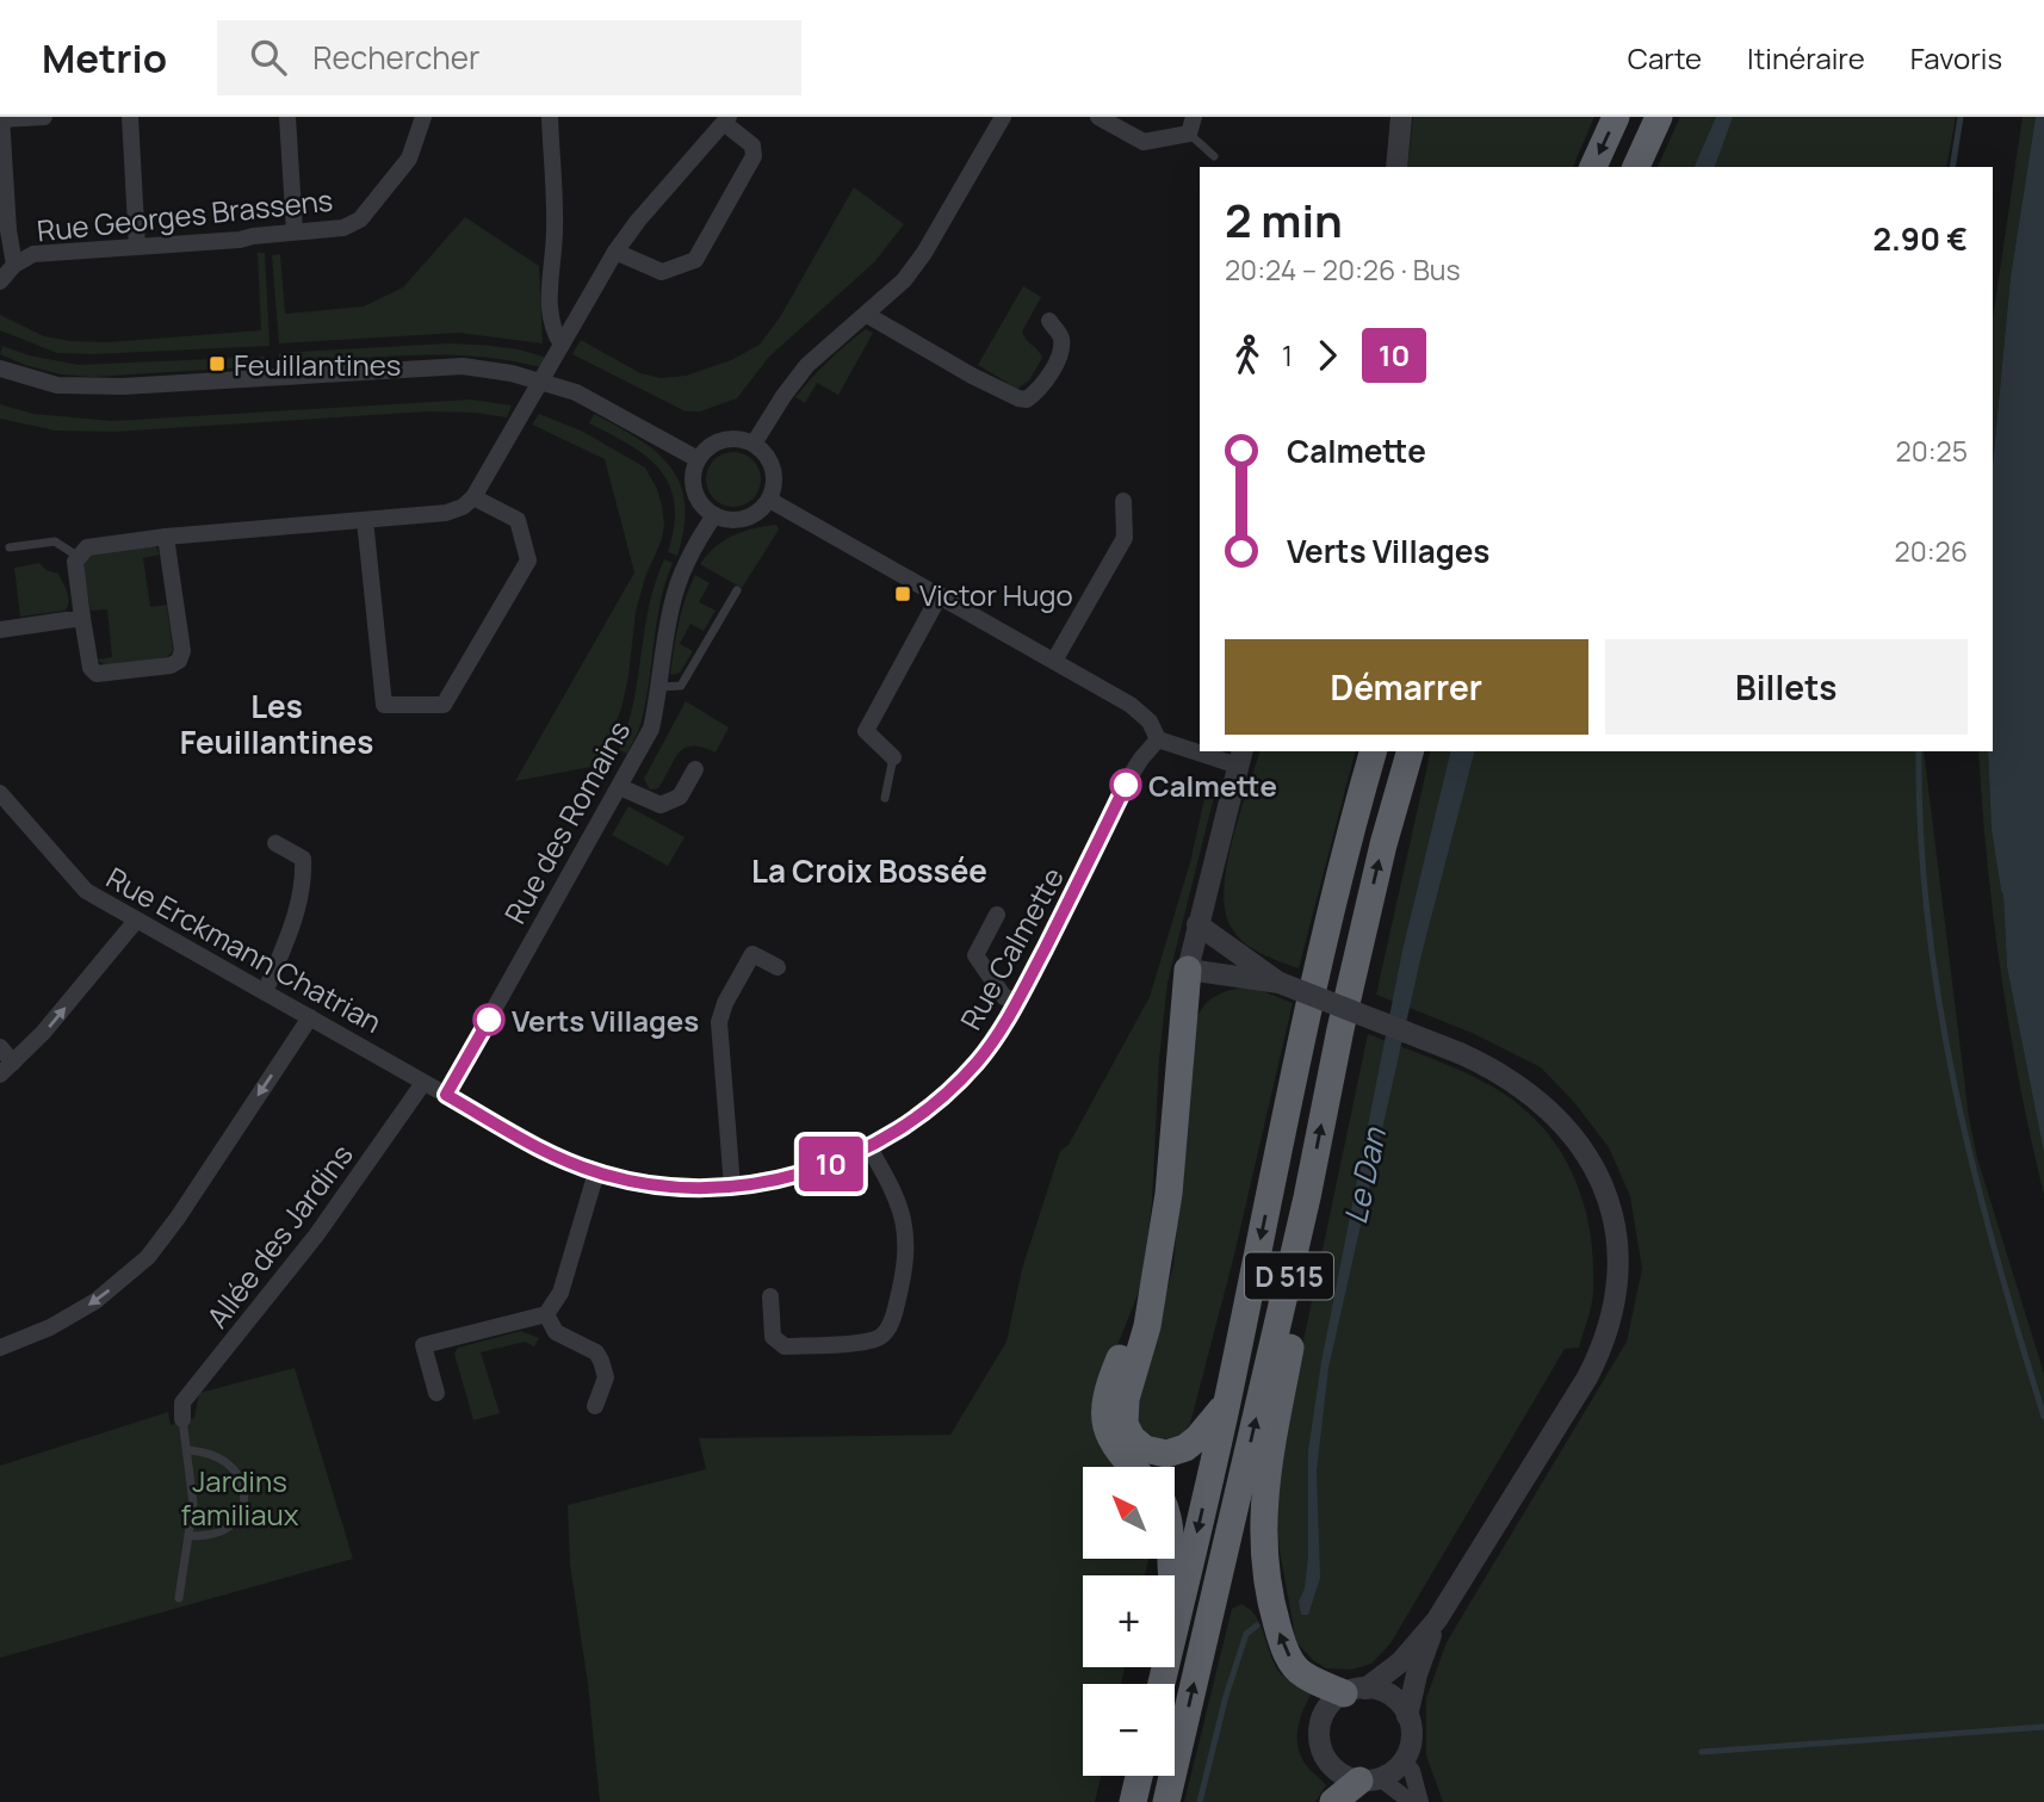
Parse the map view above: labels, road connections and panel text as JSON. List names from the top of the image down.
{
  "streets": {
    "highway": ["D 515"],
    "street": [
      "Rue Georges Brassens",
      "Rue des Romains",
      "Rue Calmette",
      "Rue Erckmann Chatrian",
      "Allée des Jardins"
    ]
  },
  "crossings": [
    ["Rue des Romains", "Rue Calmette"],
    ["Rue des Romains", "Rue Erckmann Chatrian"],
    ["Rue Calmette", "Rue Erckmann Chatrian"],
    ["Rue Erckmann Chatrian", "Allée des Jardins"]
  ],
  "districts": ["Les Feuillantines", "La Croix Bossée"],
  "water": ["Le Dan"],
  "parks": ["Jardins familiaux"],
  "places": {
    "transit": ["Feuillantines", "Victor Hugo"],
    "other": ["Calmette", "Verts Villages"]
  },
  "lines": ["bus line 10"],
  "north": "top left",
  "page": {
    "header": "Metrio",
    "search": "Rechercher",
    "nav": ["Carte", "Itinéraire", "Favoris"],
    "on_map": "10",
    "heading": ["2 min", "20:24 – 20:26 · Bus", "2.90 €"],
    "legs": ["1", "10"],
    "list": [
      {
        "name": "Calmette",
        "value": "20:25"
      },
      {
        "name": "Verts Villages",
        "value": "20:26"
      }
    ],
    "buttons": ["Démarrer", "Billets"],
    "map_buttons": ["+", "−"]
  }
}
